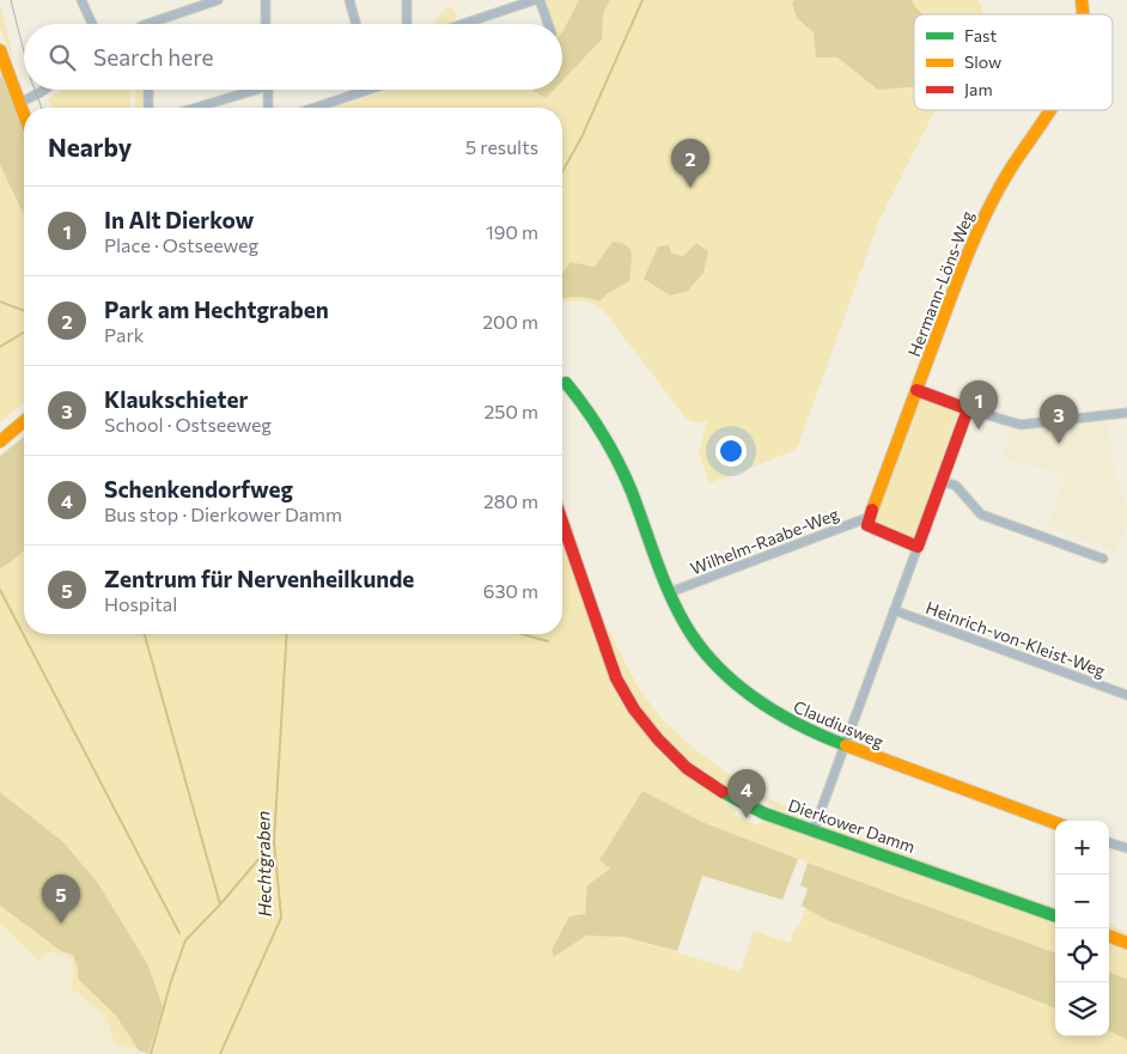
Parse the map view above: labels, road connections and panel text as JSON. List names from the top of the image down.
{
  "streets": {
    "street": [
      "Hermann-Löns-Weg",
      "Wilhelm-Raabe-Weg",
      "Heinrich-von-Kleist-Weg",
      "Claudiusweg",
      "Dierkower Damm"
    ]
  },
  "crossings": [
    ["Hermann-Löns-Weg", "Wilhelm-Raabe-Weg"],
    ["Wilhelm-Raabe-Weg", "Claudiusweg"]
  ],
  "water": ["Hechtgraben"],
  "legend": ["Fast", "Slow", "Jam"],
  "page": {
    "search": "Search here",
    "heading": ["Nearby", "5 results"],
    "pins": [
      "2",
      "1",
      "3",
      "4",
      "5"
    ],
    "list": [
      {
        "mark": "1",
        "name": "In Alt Dierkow",
        "note": "Place · Ostseeweg",
        "value": "190 m"
      },
      {
        "mark": "2",
        "name": "Park am Hechtgraben",
        "note": "Park",
        "value": "200 m"
      },
      {
        "mark": "3",
        "name": "Klaukschieter",
        "note": "School · Ostseeweg",
        "value": "250 m"
      },
      {
        "mark": "4",
        "name": "Schenkendorfweg",
        "note": "Bus stop · Dierkower Damm",
        "value": "280 m"
      },
      {
        "mark": "5",
        "name": "Zentrum für Nervenheilkunde",
        "note": "Hospital",
        "value": "630 m"
      }
    ],
    "map_buttons": ["+", "−"]
  }
}
